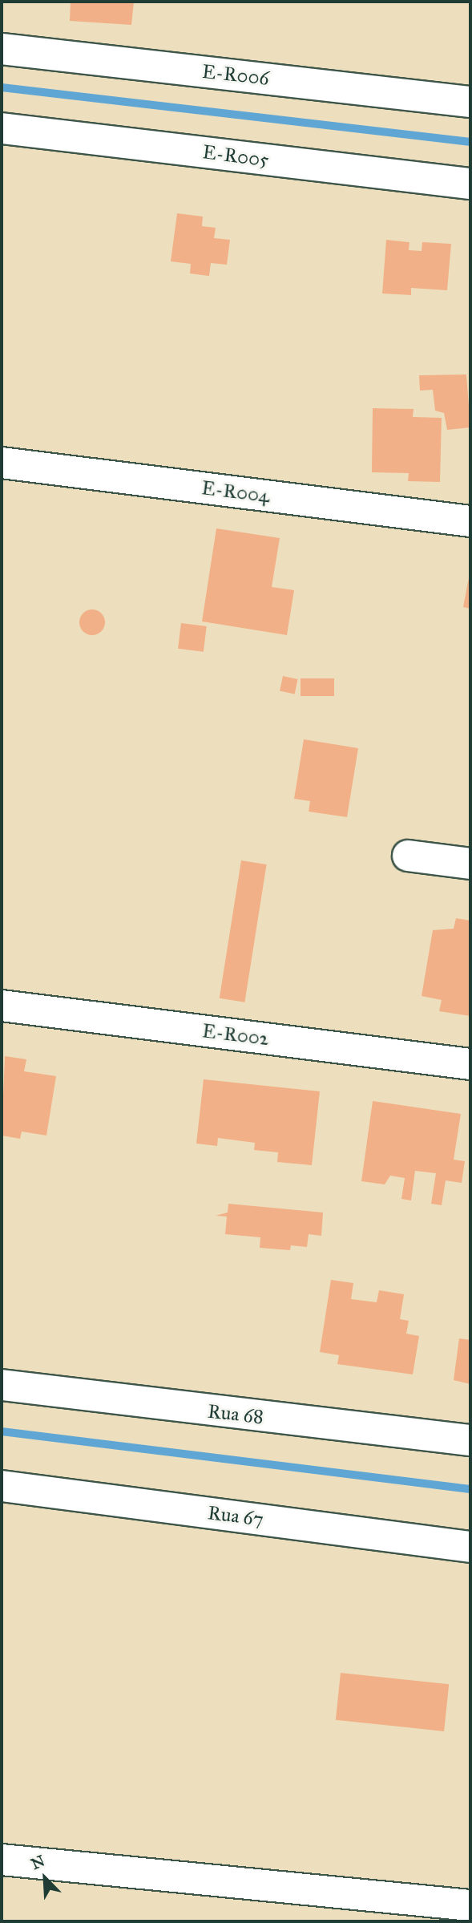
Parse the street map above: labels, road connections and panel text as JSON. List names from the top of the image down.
{
  "streets": {
    "street": [
      "E-R006",
      "E-R005",
      "E-R004",
      "E-R002",
      "Rua 68",
      "Rua 67"
    ]
  },
  "north": "top left"
}
